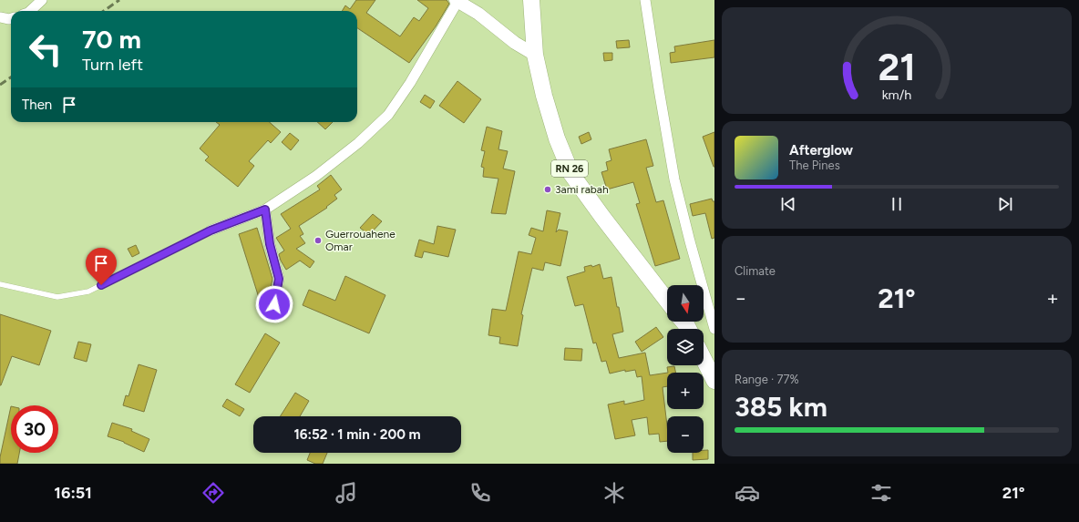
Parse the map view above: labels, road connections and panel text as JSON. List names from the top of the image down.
{
  "streets": {
    "main road": ["RN 26"]
  },
  "places": ["3ami rabah", "Guerrouahene Omar"],
  "north": "bottom",
  "page": {
    "turn": ["70 m", "Turn left"],
    "then": "Then",
    "song": ["Afterglow", "The Pines"],
    "tile": [
      "Climate",
      ["Range · 77%", "385 km"]
    ],
    "heat": ["−", "21°", "+"],
    "map_buttons": ["+", "−"],
    "limit": "30",
    "trip": "16:52 · 1 min · 200 m",
    "tabs": ["16:51", "21°"],
    "gauge": ["21", "km/h"]
  }
}
